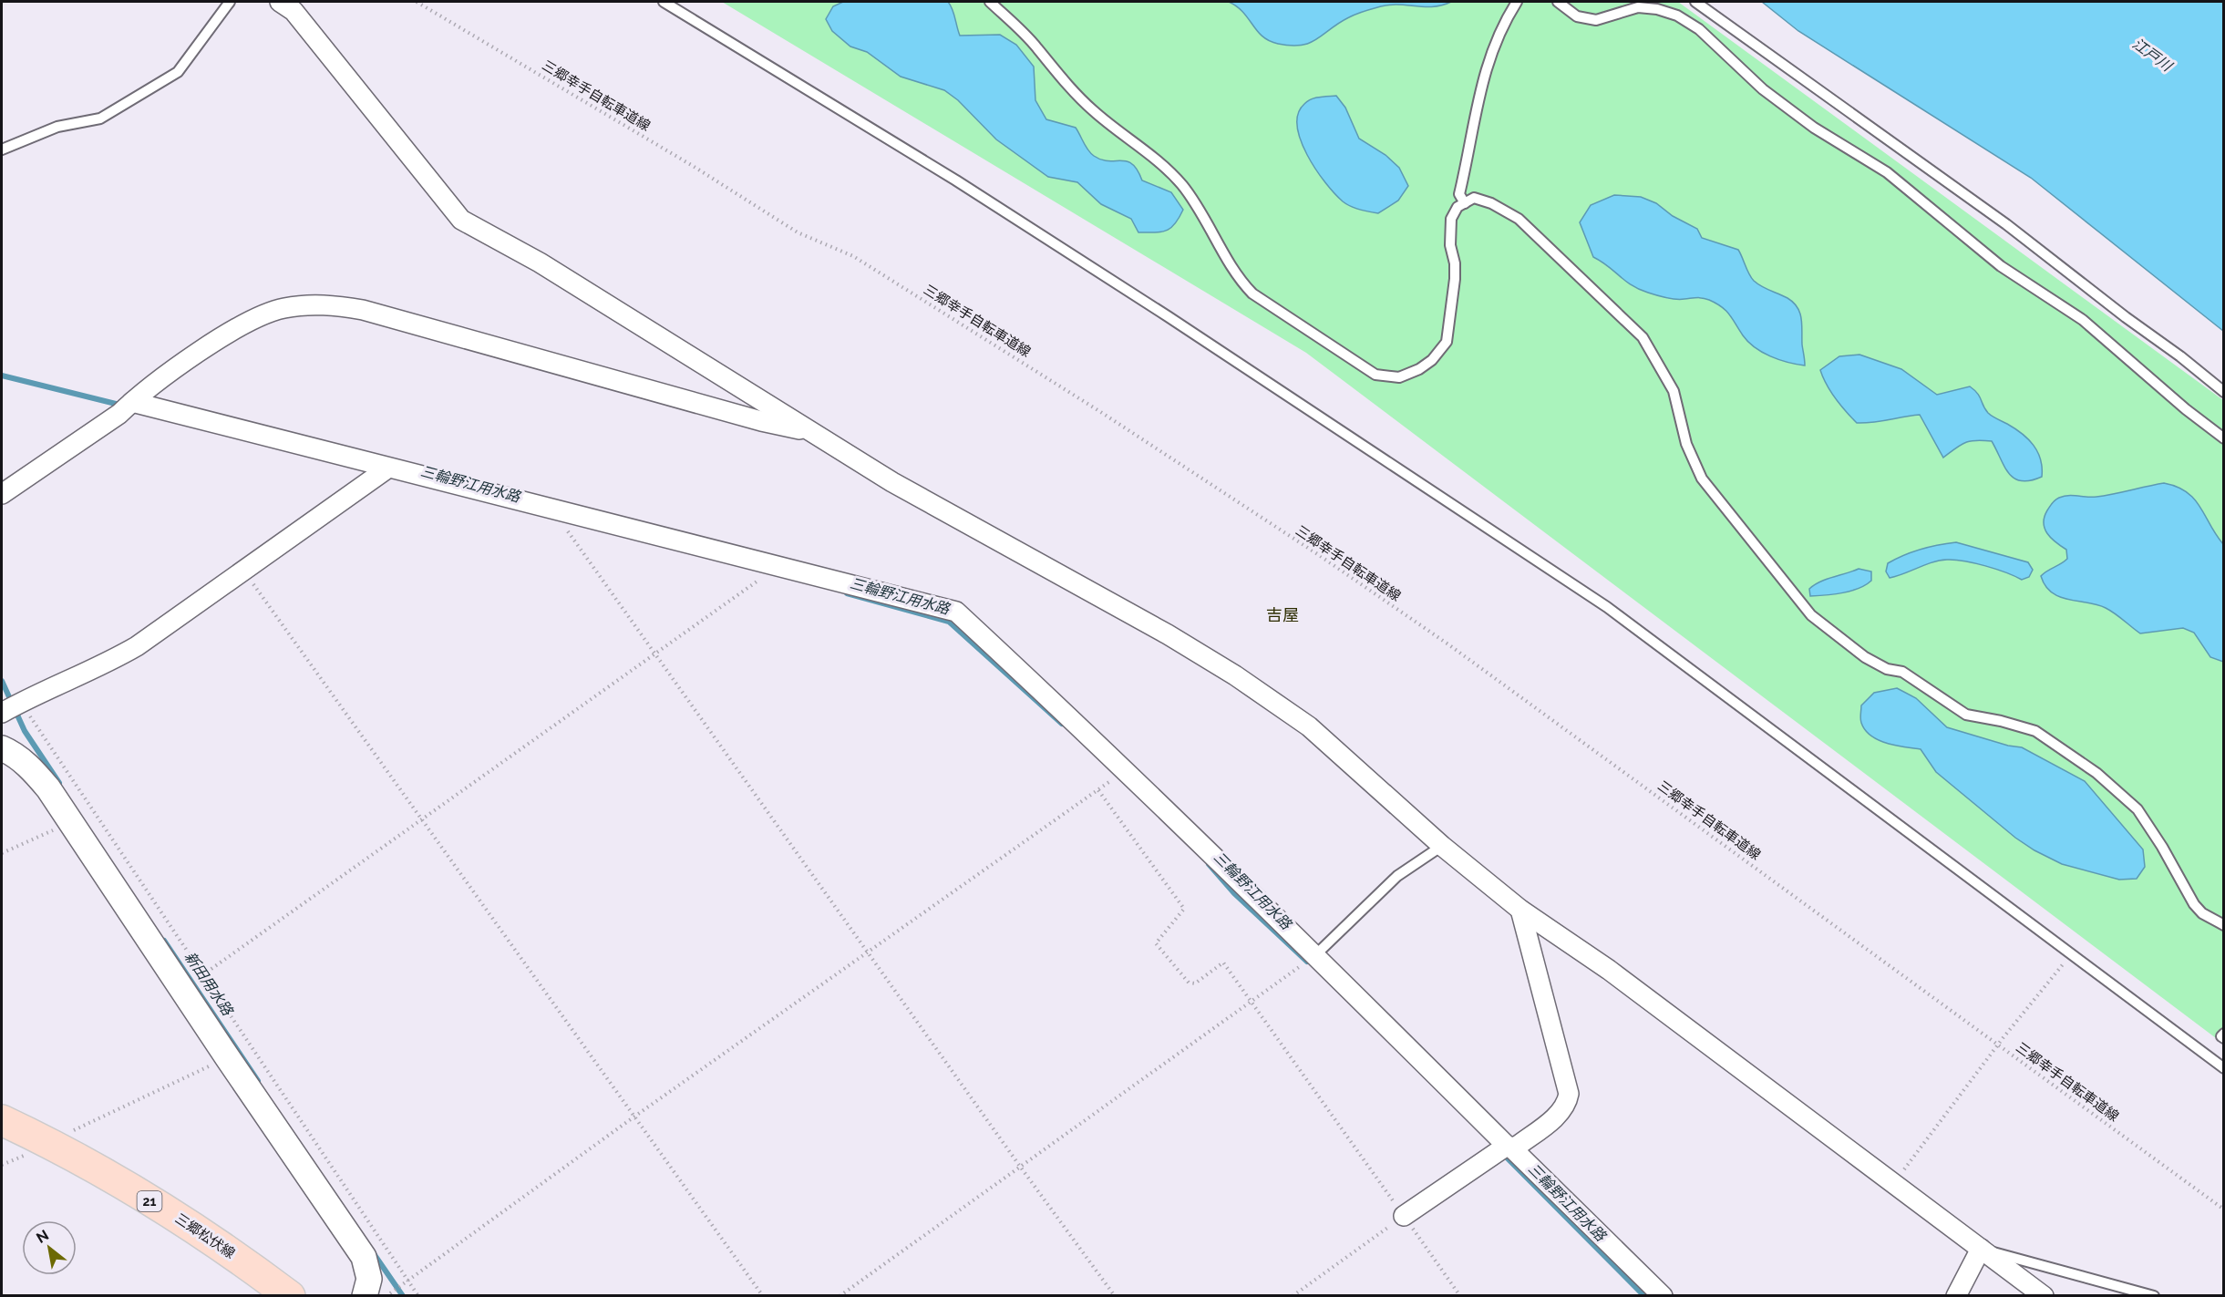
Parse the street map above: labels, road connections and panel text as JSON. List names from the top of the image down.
{
  "streets": {
    "main road": ["21", "三郷松伏線"],
    "path": ["三郷幸手自転車道線"]
  },
  "districts": ["吉屋"],
  "water": ["江戸川", "三輪野江用水路", "新田用水路"],
  "north": "top left"
}
